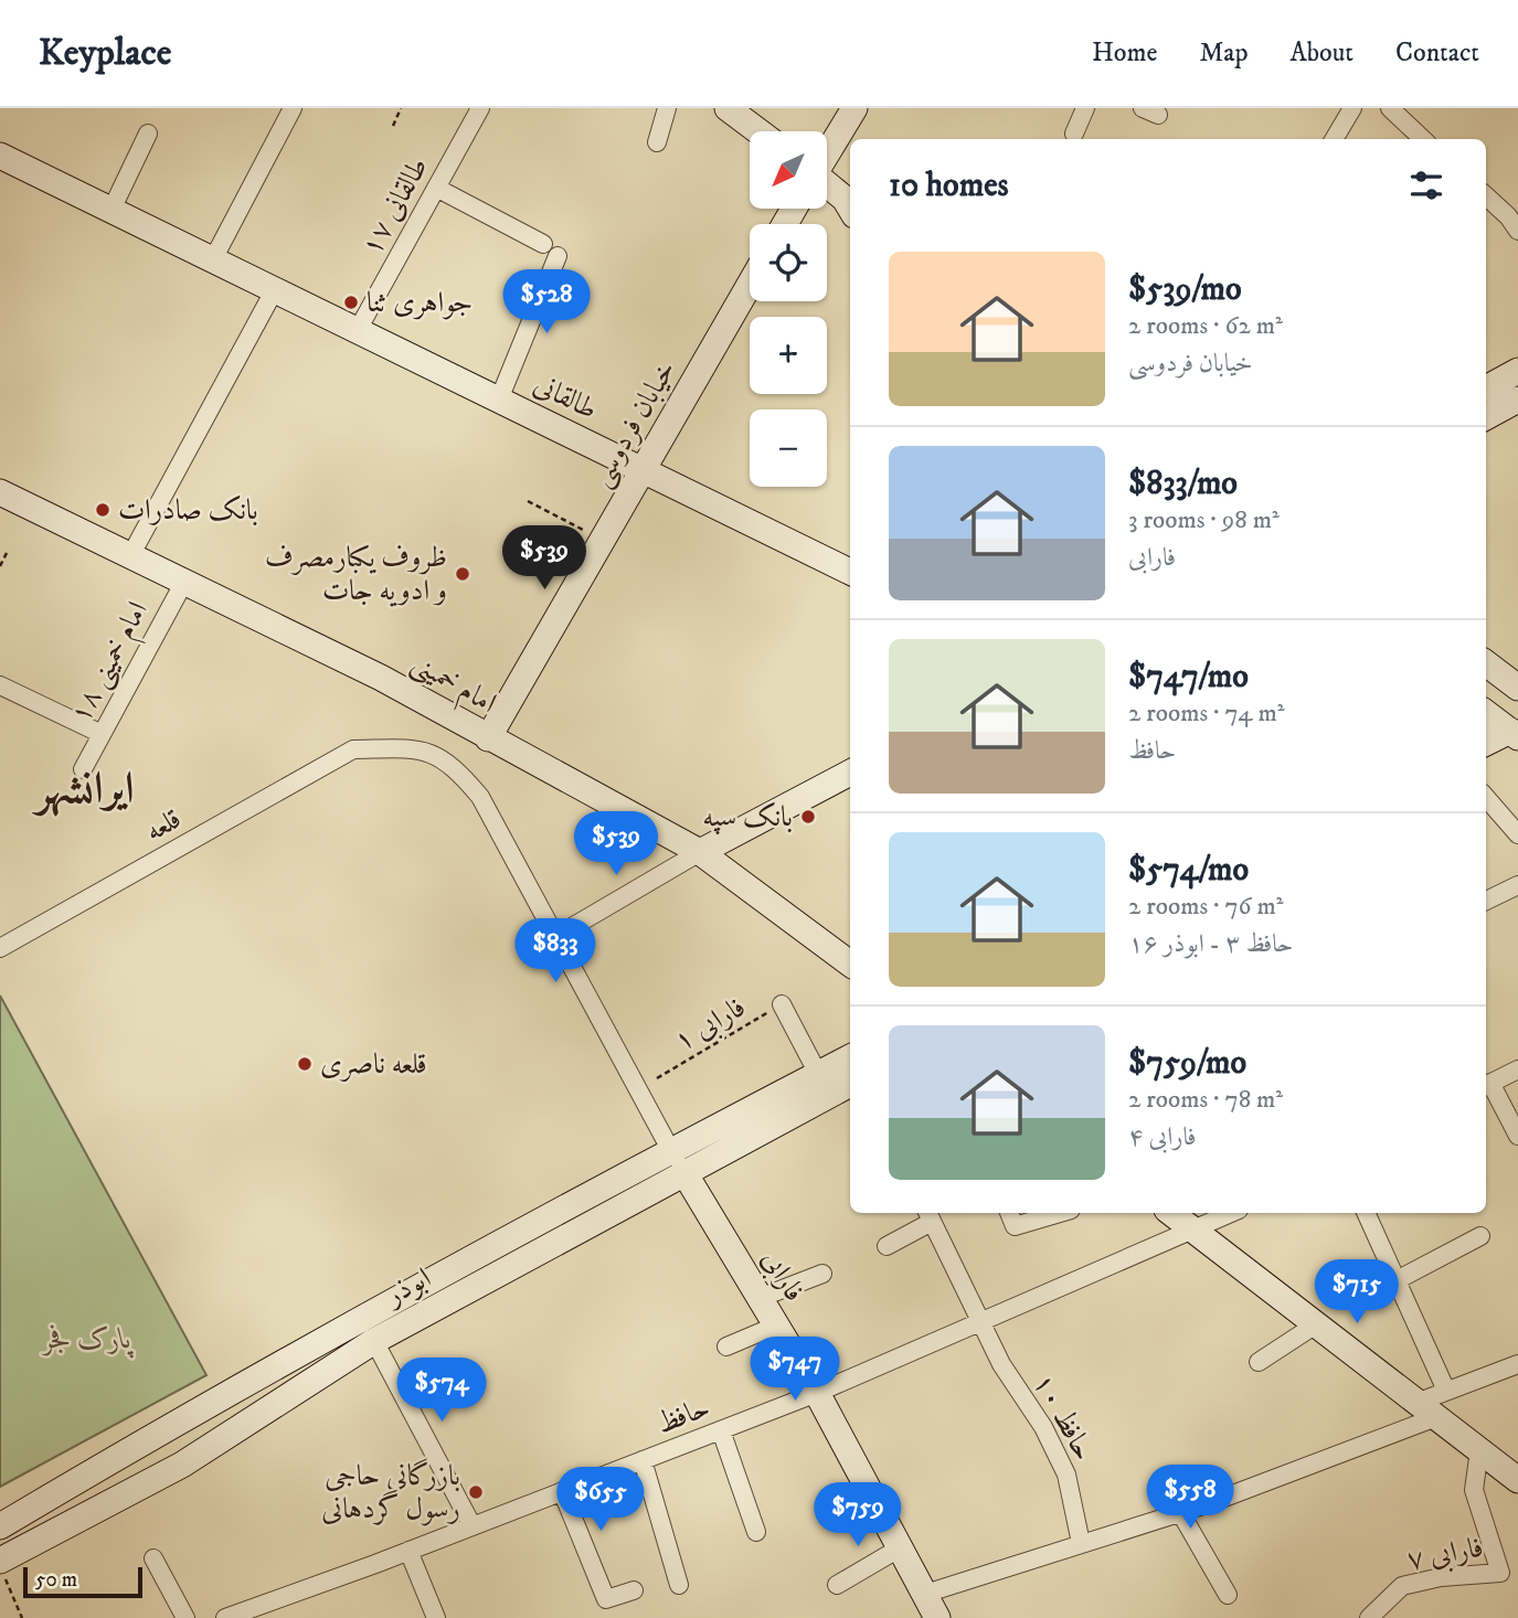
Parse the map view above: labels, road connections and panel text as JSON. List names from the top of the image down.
{
  "streets": {
    "main road": [
      "طالقانی",
      "خیابان فردوسی",
      "امام خمینی",
      "فارابی",
      "ابوذر"
    ],
    "street": [
      "طالقانی ۱۷",
      "امام خمینی ۱۸",
      "قلعه",
      "حافظ",
      "حافظ ۱۰",
      "فارابی ۷"
    ],
    "path": ["فارابی ۱"]
  },
  "crossings": [
    ["طالقانی ۱۷", "طالقانی"],
    ["طالقانی", "خیابان فردوسی"],
    ["خیابان فردوسی", "امام خمینی"],
    ["امام خمینی ۱۸", "امام خمینی"],
    ["قلعه", "فارابی"],
    ["فارابی", "ابوذر"],
    ["فارابی", "حافظ"],
    ["حافظ", "حافظ ۱۰"]
  ],
  "districts": ["ایرانشهر"],
  "parks": ["پارک فجر"],
  "places": [
    "جواهری ثنا",
    "بانک صادرات",
    "ظروف یکبارمصرف و ادویه جات",
    "بانک سپه",
    "قلعه ناصری",
    "بازرگانی حاجی رسول گردهانی"
  ],
  "scale_bar": "50 m",
  "north": "bottom left",
  "page": {
    "header": "Keyplace",
    "nav": [
      "Home",
      "Map",
      "About",
      "Contact"
    ],
    "map_buttons": ["+", "−"],
    "heading": "10 homes",
    "list": [
      {
        "name": "$539/mo",
        "note": "2 rooms · 62 m² · خیابان فردوسی"
      },
      {
        "name": "$833/mo",
        "note": "3 rooms · 98 m² · فارابی"
      },
      {
        "name": "$747/mo",
        "note": "2 rooms · 74 m² · حافظ"
      },
      {
        "name": "$574/mo",
        "note": "2 rooms · 76 m² · حافظ ۳ - ابوذر ۱۶"
      },
      {
        "name": "$759/mo",
        "note": "2 rooms · 78 m² · فارابی ۴"
      }
    ],
    "price": [
      "$528",
      "$539",
      "$539",
      "$833",
      "$715",
      "$747",
      "$574",
      "$558",
      "$655",
      "$759"
    ],
    "scale": "50 m"
  }
}
